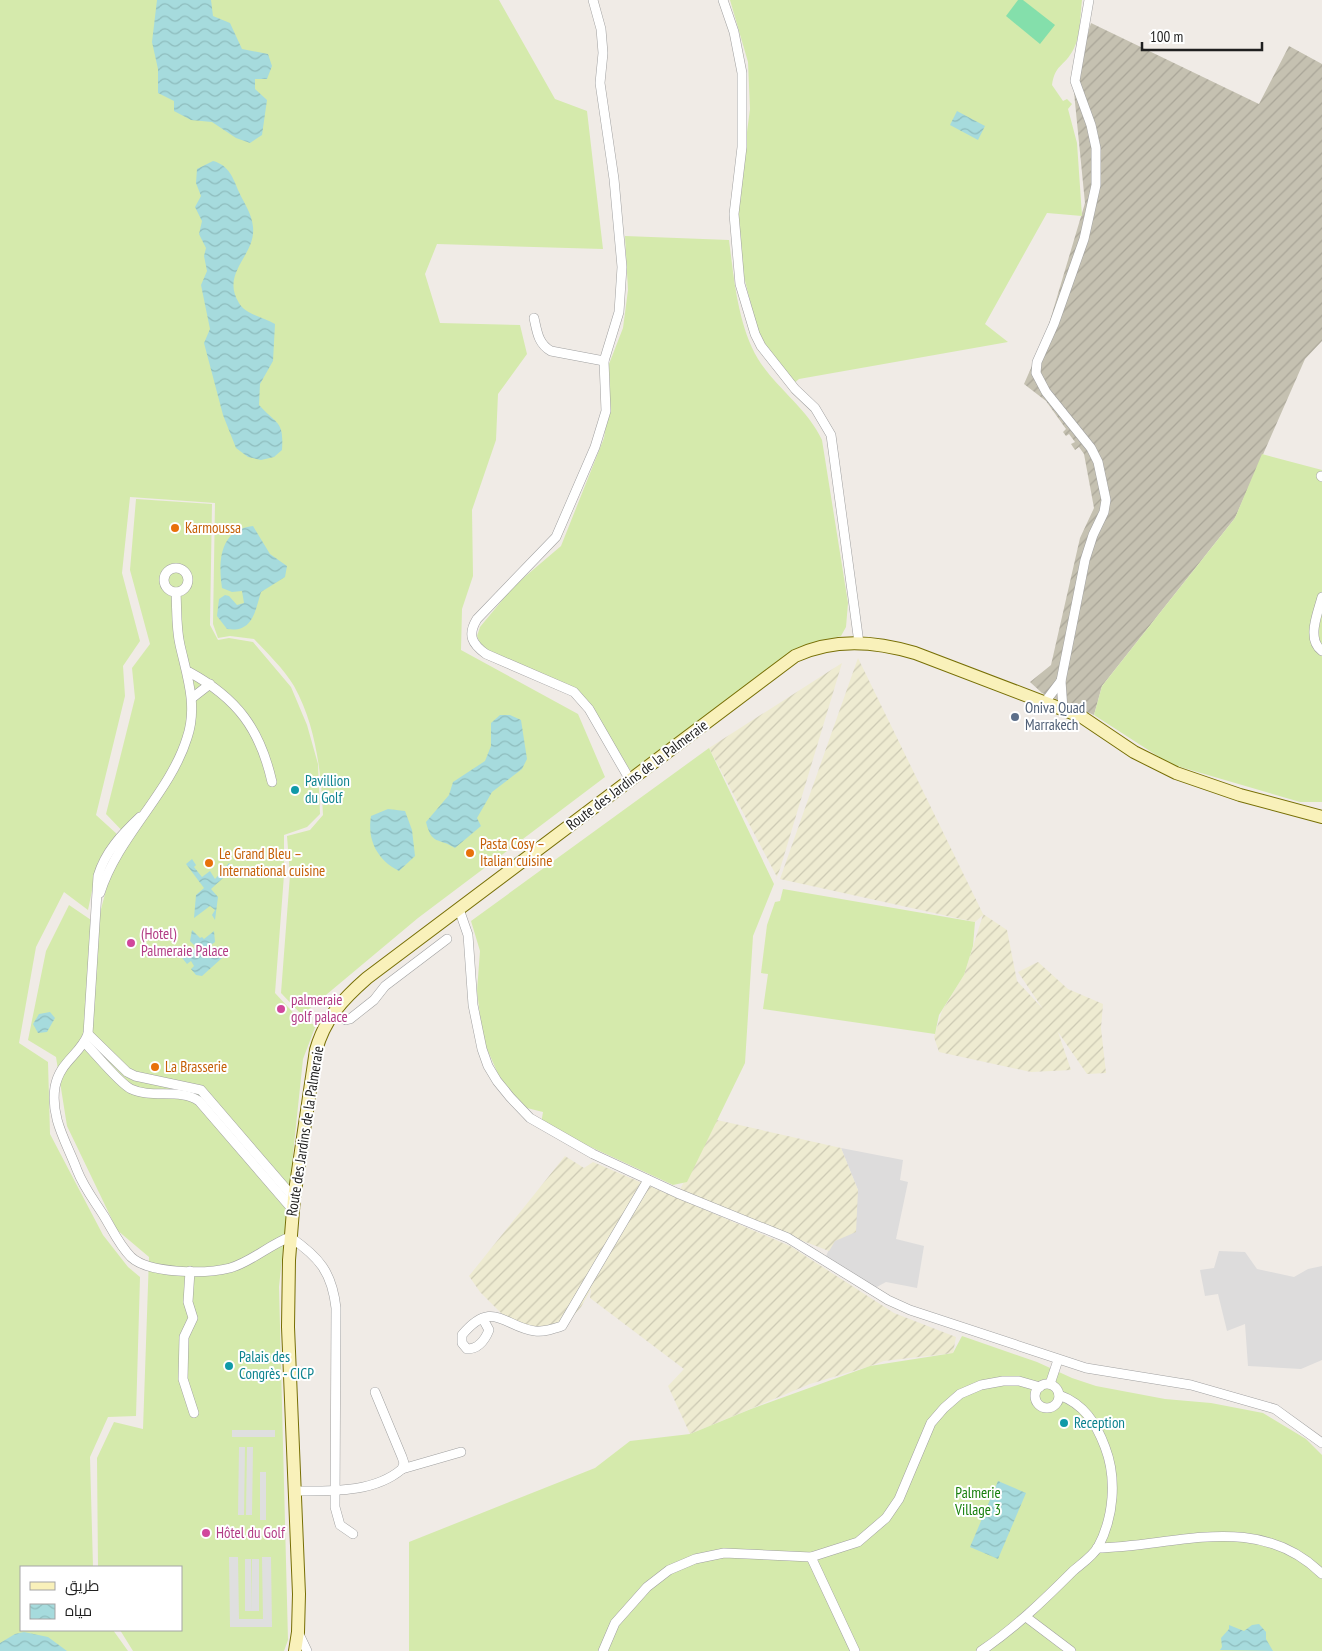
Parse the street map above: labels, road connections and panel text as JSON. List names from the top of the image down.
{
  "streets": {
    "street": ["Route des Jardins de la Palmeraie"]
  },
  "parks": ["Palmerie Village 3"],
  "places": [
    "Karmoussa",
    "Oniva Quad Marrakech",
    "Pavillion du Golf",
    "Pasta Cosy – Italian cuisine",
    "Le Grand Bleu – International cuisine",
    "(Hotel) Palmeraie Palace",
    "palmeraie golf palace",
    "La Brasserie",
    "Palais des Congrès - CICP",
    "Reception",
    "Hôtel du Golf"
  ],
  "legend": ["طريق", "مياه"],
  "scale_bar": "100 m"
}
